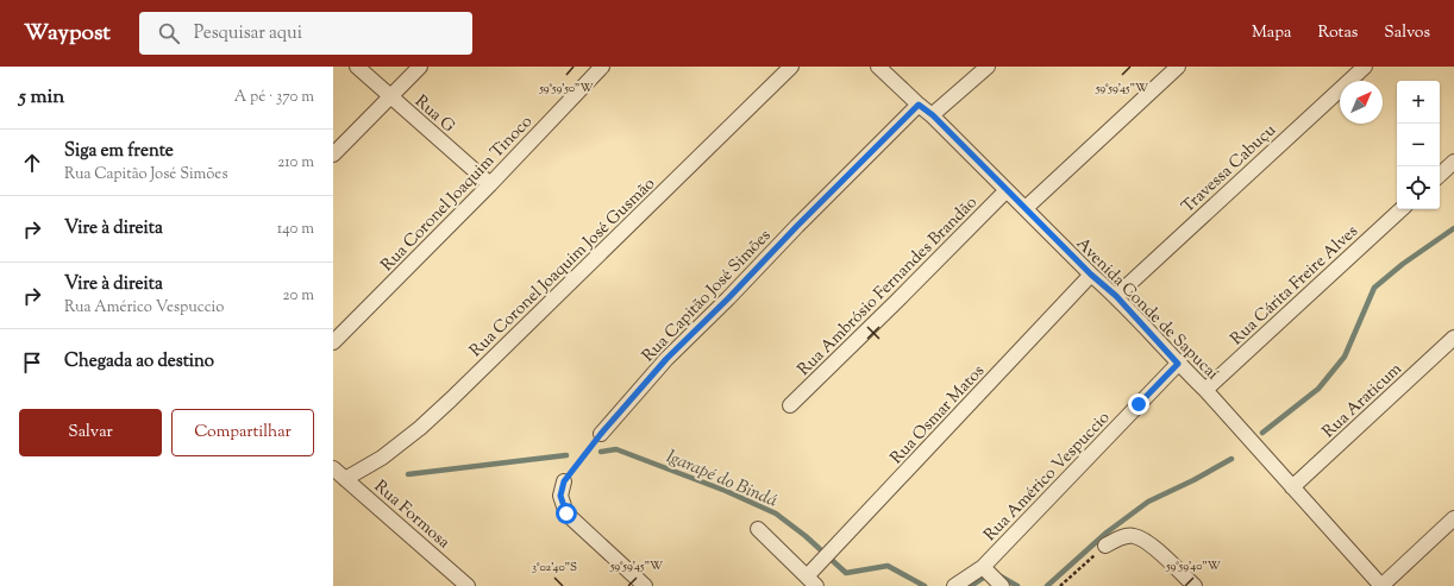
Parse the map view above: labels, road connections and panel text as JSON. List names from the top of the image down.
{
  "streets": {
    "street": [
      "Rua G",
      "Travessa Cabuçu",
      "Rua Coronel Joaquim Tinoco",
      "Rua Coronel Joaquim José Gusmão",
      "Rua Cárita Freire Alves",
      "Rua Ambrósio Fernandes Brandão",
      "Rua Capitão José Simões",
      "Avenida Conde de Sapucaí",
      "Rua Araticum",
      "Rua Osmar Matos",
      "Rua Américo Vespuccio",
      "Rua Formosa"
    ]
  },
  "crossings": [
    ["Rua G", "Rua Coronel Joaquim Tinoco"],
    ["Travessa Cabuçu", "Avenida Conde de Sapucaí"],
    ["Rua Coronel Joaquim José Gusmão", "Rua Formosa"],
    ["Rua Cárita Freire Alves", "Avenida Conde de Sapucaí"],
    ["Rua Ambrósio Fernandes Brandão", "Avenida Conde de Sapucaí"],
    ["Rua Capitão José Simões", "Avenida Conde de Sapucaí"],
    ["Avenida Conde de Sapucaí", "Rua Araticum"],
    ["Avenida Conde de Sapucaí", "Rua Osmar Matos"],
    ["Avenida Conde de Sapucaí", "Rua Américo Vespuccio"]
  ],
  "water": ["Igarapé do Bindá"],
  "north": "top right",
  "page": {
    "header": "Waypost",
    "search": "Pesquisar aqui",
    "nav": ["Mapa", "Rotas", "Salvos"],
    "heading": ["5 min", "A pé · 370 m"],
    "map_buttons": ["+", "−"],
    "list": [
      ["Siga em frente", "Rua Capitão José Simões", "210 m"],
      ["Vire à direita", "140 m"],
      ["Vire à direita", "Rua Américo Vespuccio", "20 m"],
      "Chegada ao destino"
    ],
    "buttons": ["Salvar", "Compartilhar"]
  },
  "coordinates": [
    "59°59'50\"W",
    "59°59'45\"W",
    "59°59'40\"W",
    "3°02'40\"S"
  ]
}
